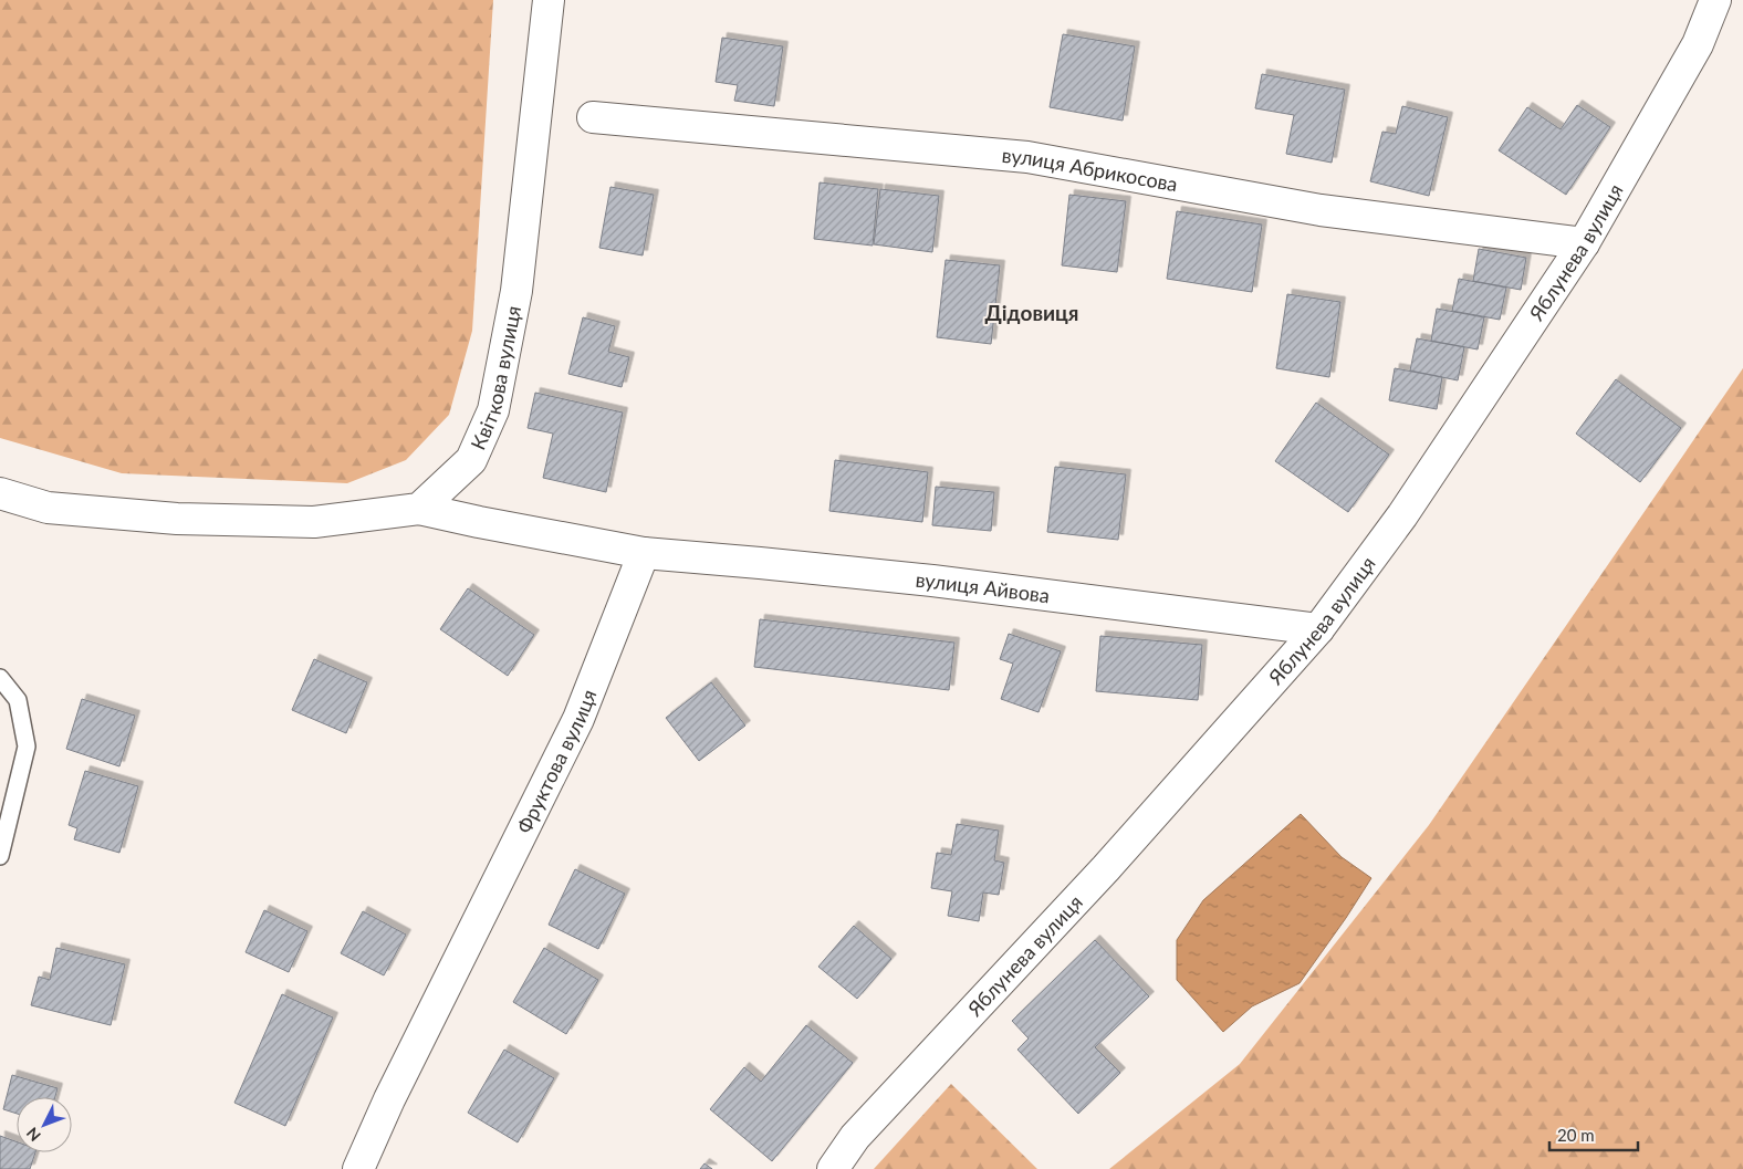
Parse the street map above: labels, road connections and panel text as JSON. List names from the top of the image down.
{
  "streets": {
    "street": [
      "вулиця Абрикосова",
      "Яблунева вулиця",
      "Квіткова вулиця",
      "вулиця Айвова",
      "Фруктова вулиця"
    ]
  },
  "crossings": [
    ["вулиця Абрикосова", "Яблунева вулиця"],
    ["Яблунева вулиця", "вулиця Айвова"],
    ["вулиця Айвова", "Фруктова вулиця"]
  ],
  "districts": ["Дідовиця"],
  "scale_bar": "20 m",
  "north": "bottom left"
}
